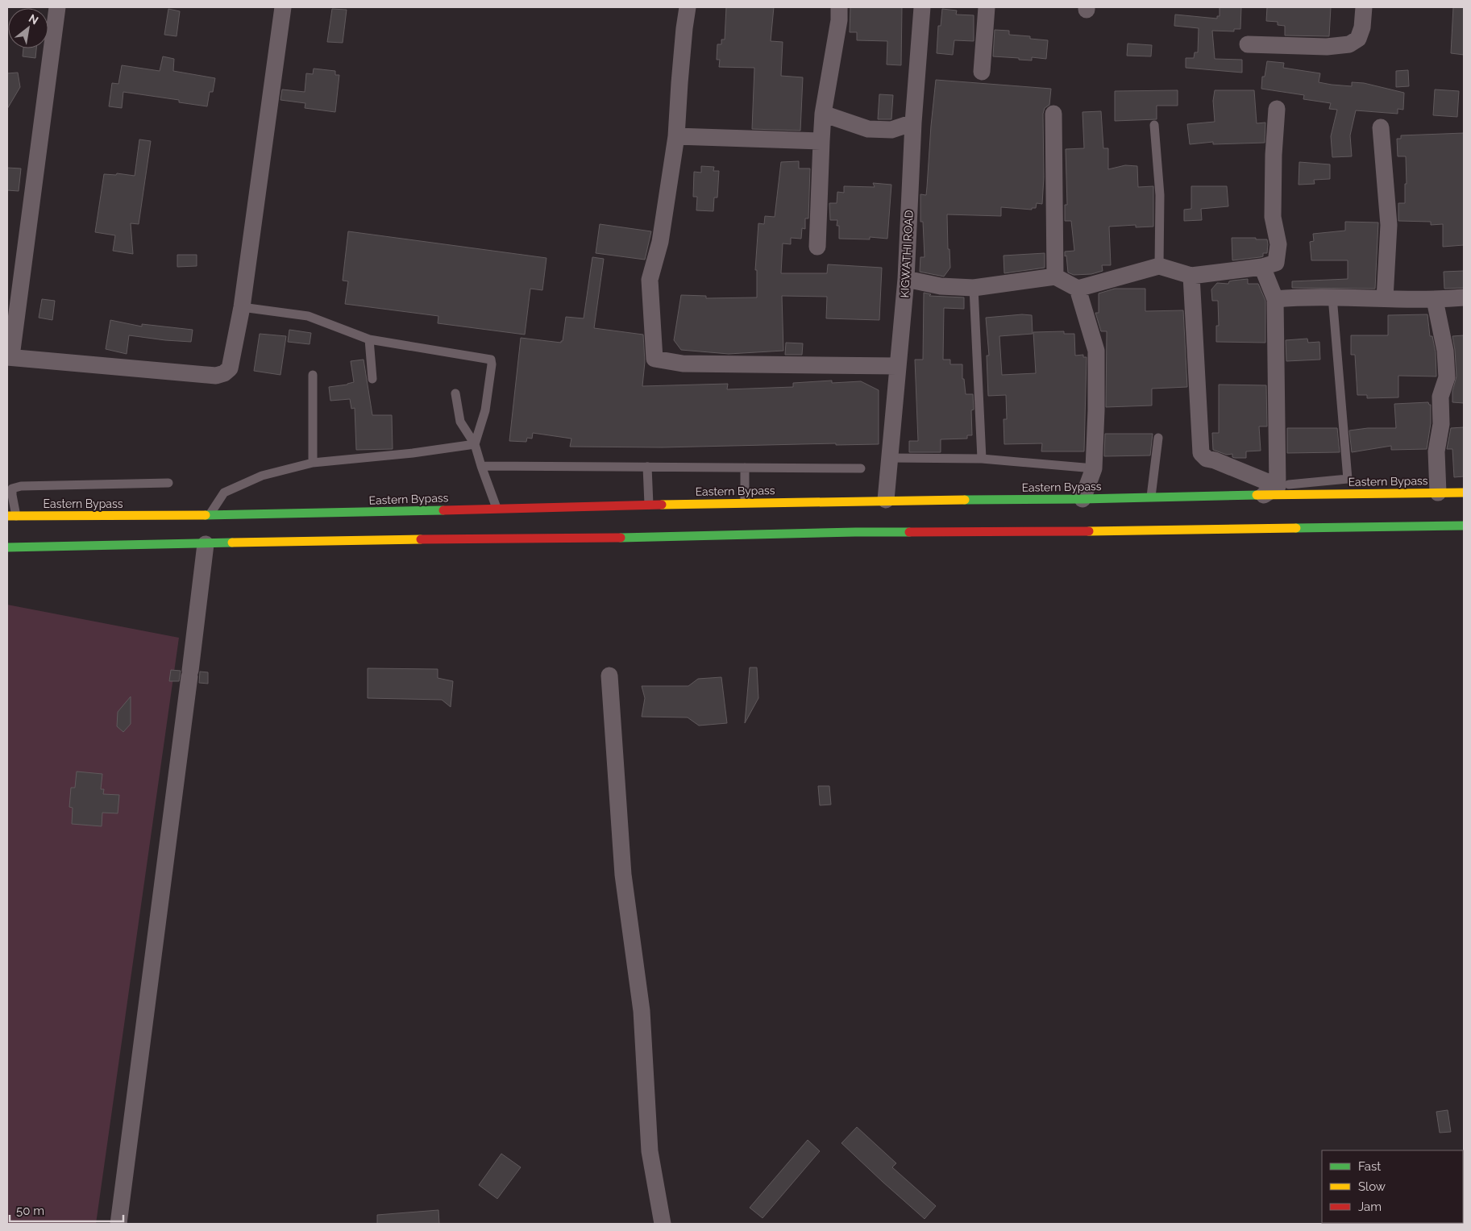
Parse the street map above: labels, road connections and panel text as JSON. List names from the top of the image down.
{
  "streets": {
    "main road": ["Eastern Bypass"],
    "street": ["KIGWATHI ROAD"]
  },
  "crossings": [
    ["KIGWATHI ROAD", "Eastern Bypass"]
  ],
  "legend": ["Fast", "Slow", "Jam"],
  "scale_bar": "50 m",
  "north": "top right"
}
